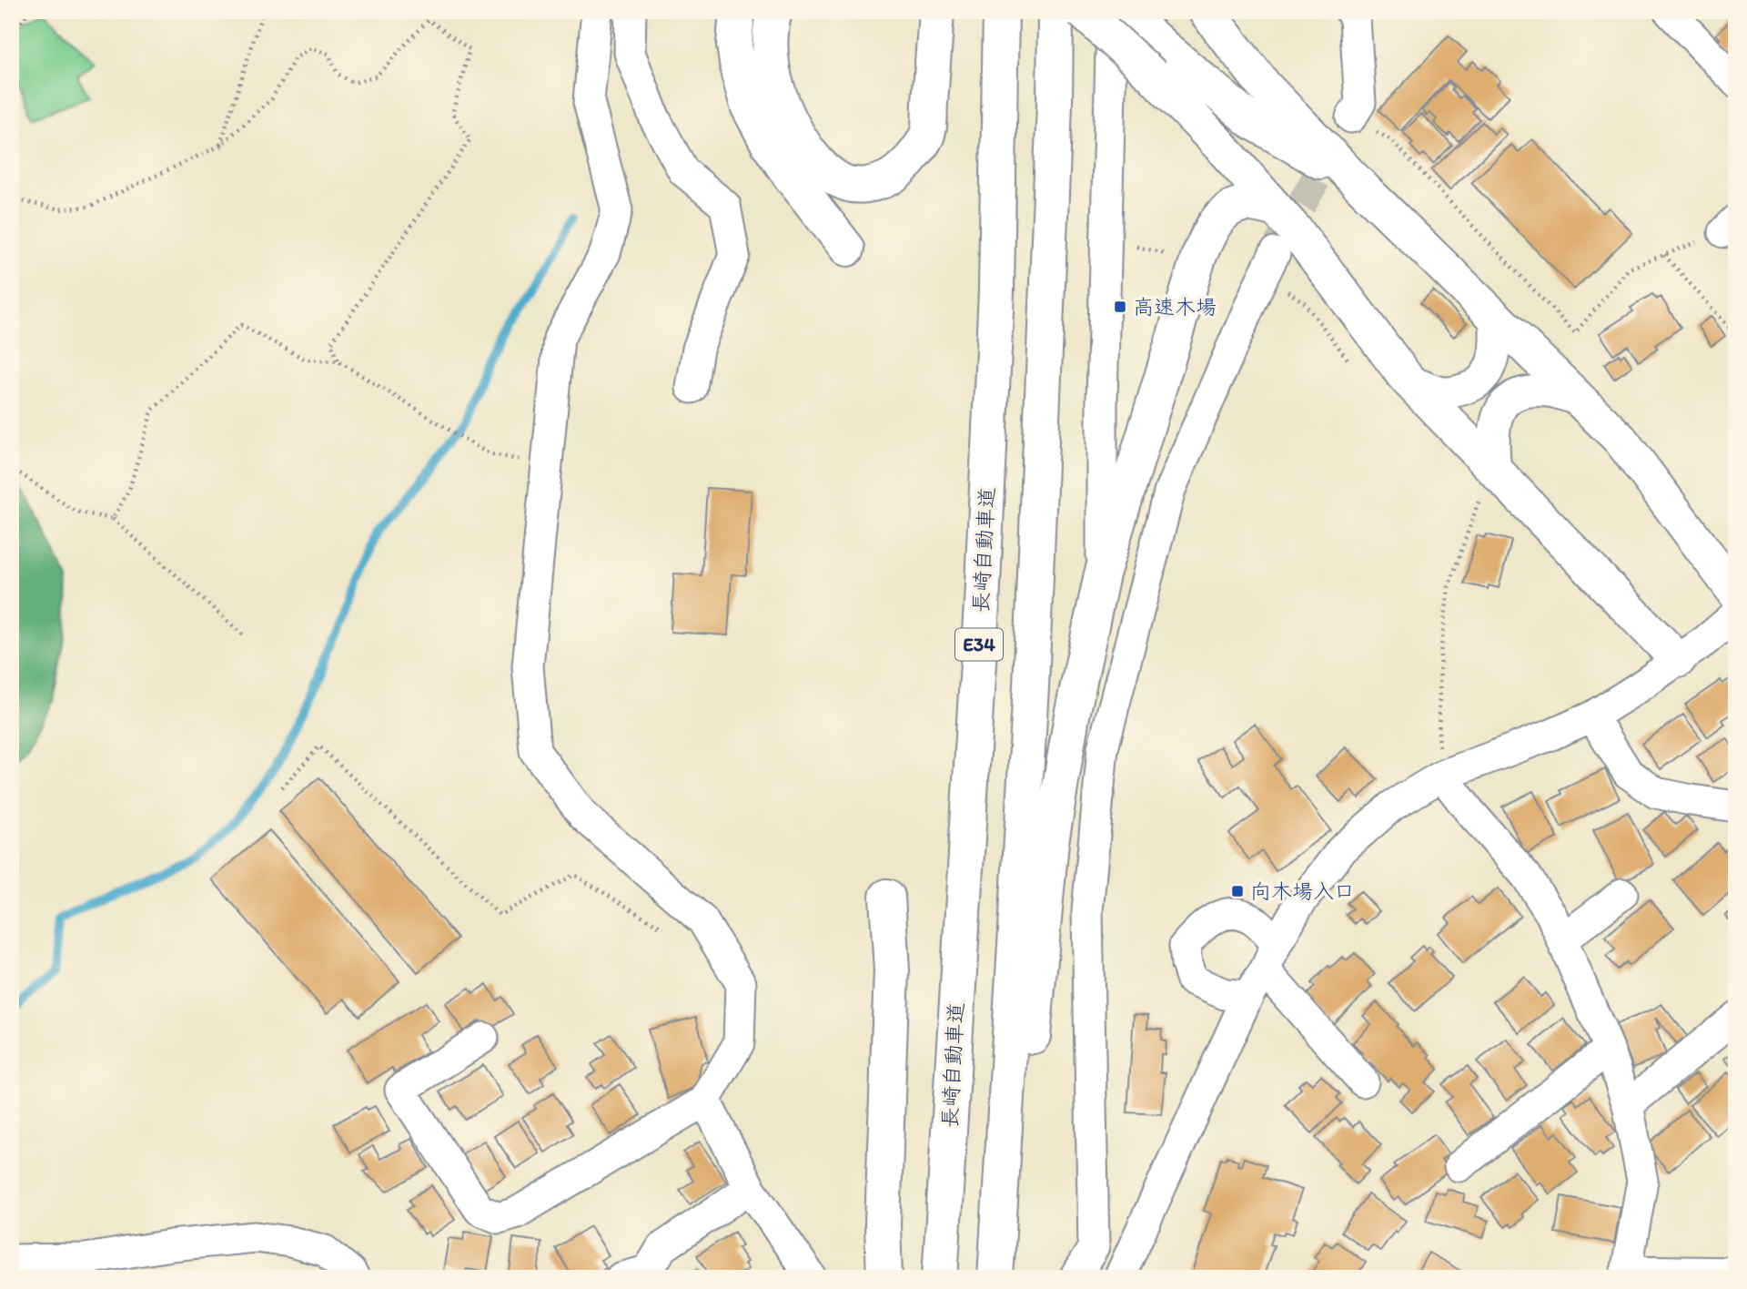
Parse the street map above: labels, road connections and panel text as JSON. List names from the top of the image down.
{
  "streets": {
    "highway": ["長崎自動車道", "E34"]
  },
  "places": {
    "transit": ["高速木場", "向木場入口"]
  }
}
